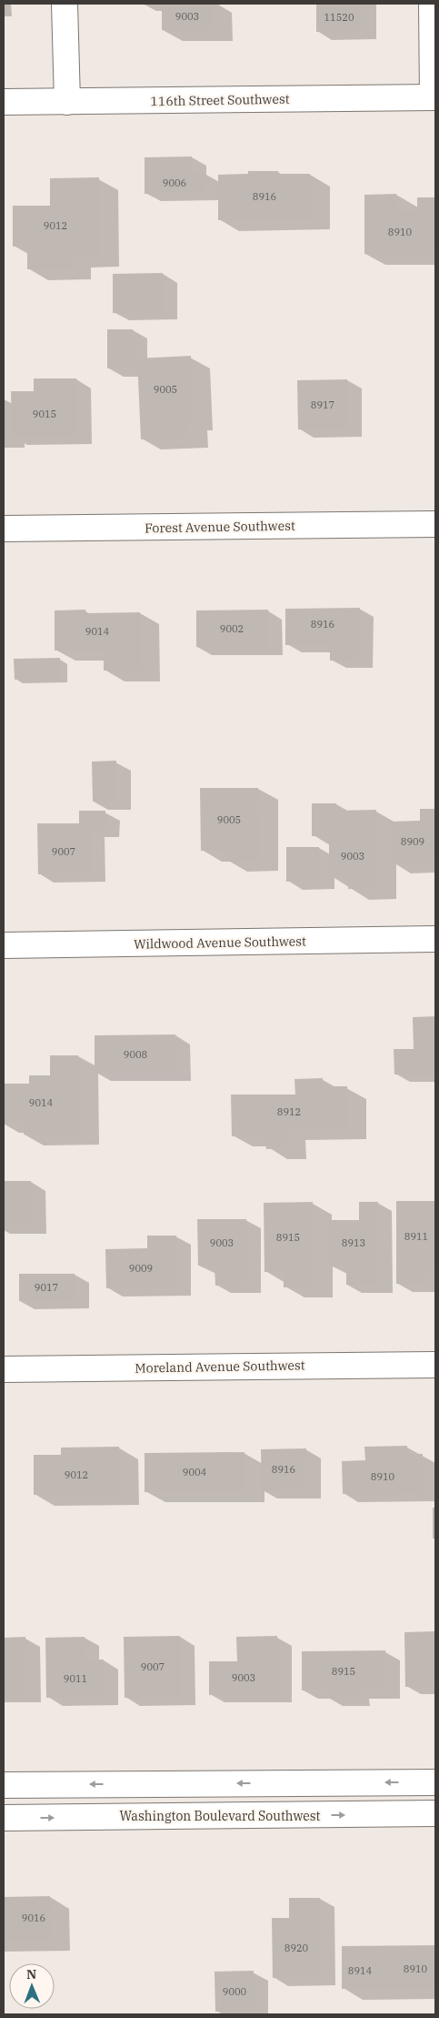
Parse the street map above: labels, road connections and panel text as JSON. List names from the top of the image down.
{
  "streets": {
    "street": [
      "116th Street Southwest",
      "Forest Avenue Southwest",
      "Wildwood Avenue Southwest",
      "Moreland Avenue Southwest",
      "Washington Boulevard Southwest"
    ]
  },
  "house_numbers": [
    "9003",
    "11520",
    "9006",
    "8916",
    "9012",
    "8910",
    "9005",
    "8917",
    "9015",
    "8916",
    "9002",
    "9014",
    "9005",
    "8909",
    "9007",
    "9003",
    "9008",
    "9014",
    "8912",
    "8911",
    "8915",
    "9003",
    "8913",
    "9009",
    "9017",
    "8916",
    "9004",
    "9012",
    "8910",
    "9007",
    "8915",
    "9003",
    "9011",
    "9016",
    "8920",
    "8910",
    "8914",
    "9000"
  ],
  "north": "top"
}
